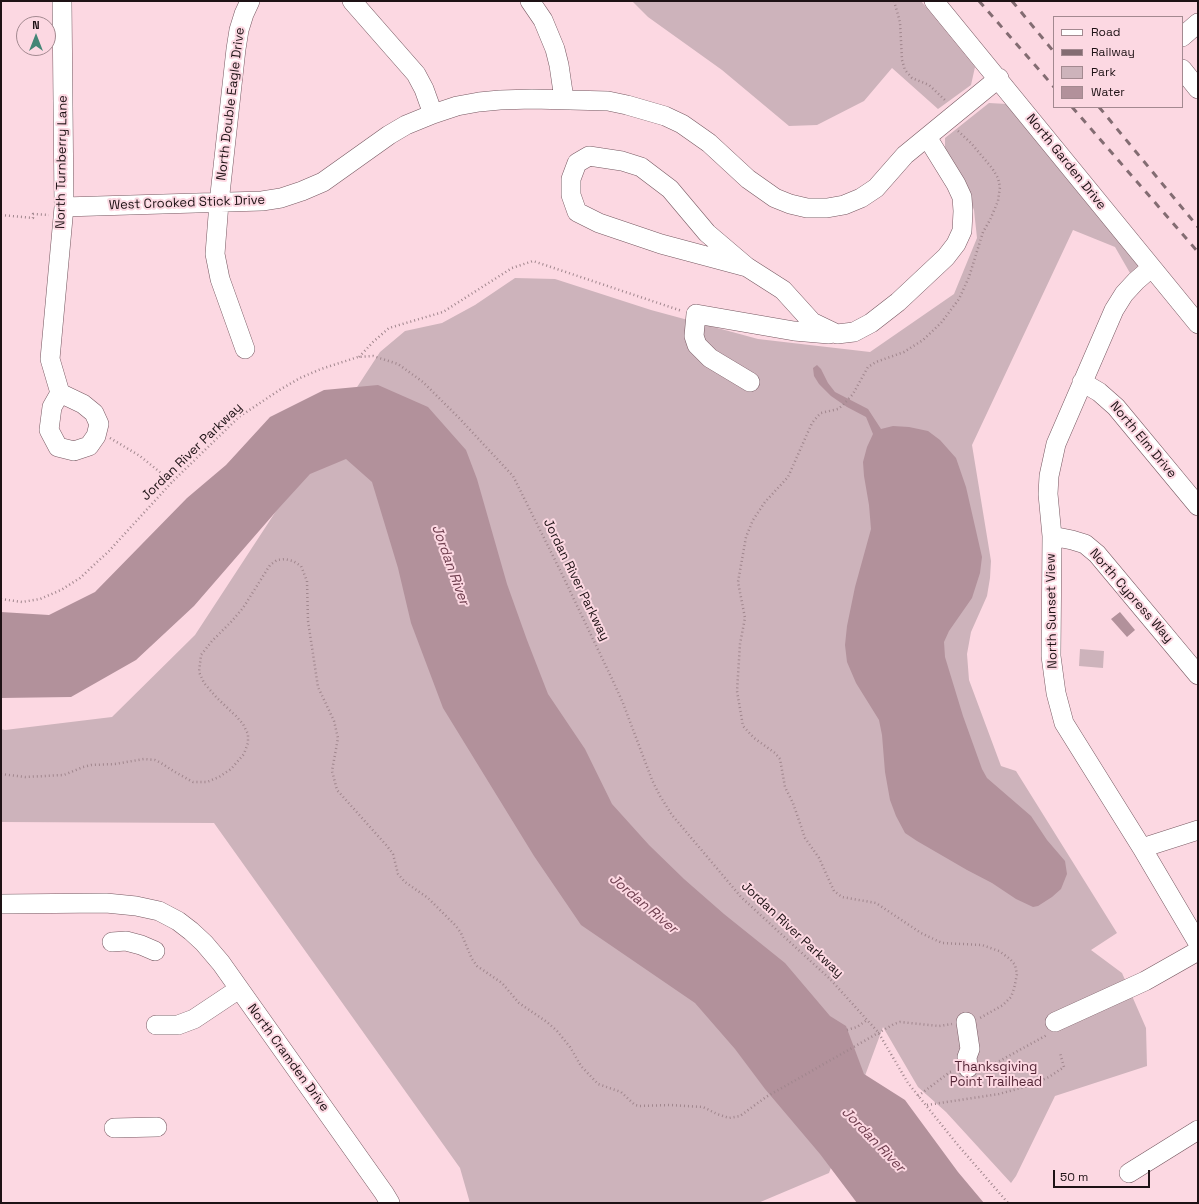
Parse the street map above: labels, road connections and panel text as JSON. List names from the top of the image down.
{
  "streets": {
    "street": [
      "North Double Eagle Drive",
      "North Turnberry Lane",
      "North Garden Drive",
      "West Crooked Stick Drive",
      "North Elm Drive",
      "North Cypress Way",
      "North Sunset View",
      "North Cramden Drive"
    ],
    "path": ["Jordan River Parkway"]
  },
  "crossings": [
    ["North Double Eagle Drive", "West Crooked Stick Drive"],
    ["North Turnberry Lane", "West Crooked Stick Drive"],
    ["North Garden Drive", "West Crooked Stick Drive"],
    ["North Garden Drive", "North Sunset View"],
    ["North Elm Drive", "North Sunset View"],
    ["North Cypress Way", "North Sunset View"]
  ],
  "water": ["Jordan River"],
  "parks": ["Thanksgiving Point Trailhead"],
  "legend": [
    "Road",
    "Railway",
    "Park",
    "Water"
  ],
  "scale_bar": "50 m",
  "north": "top"
}
